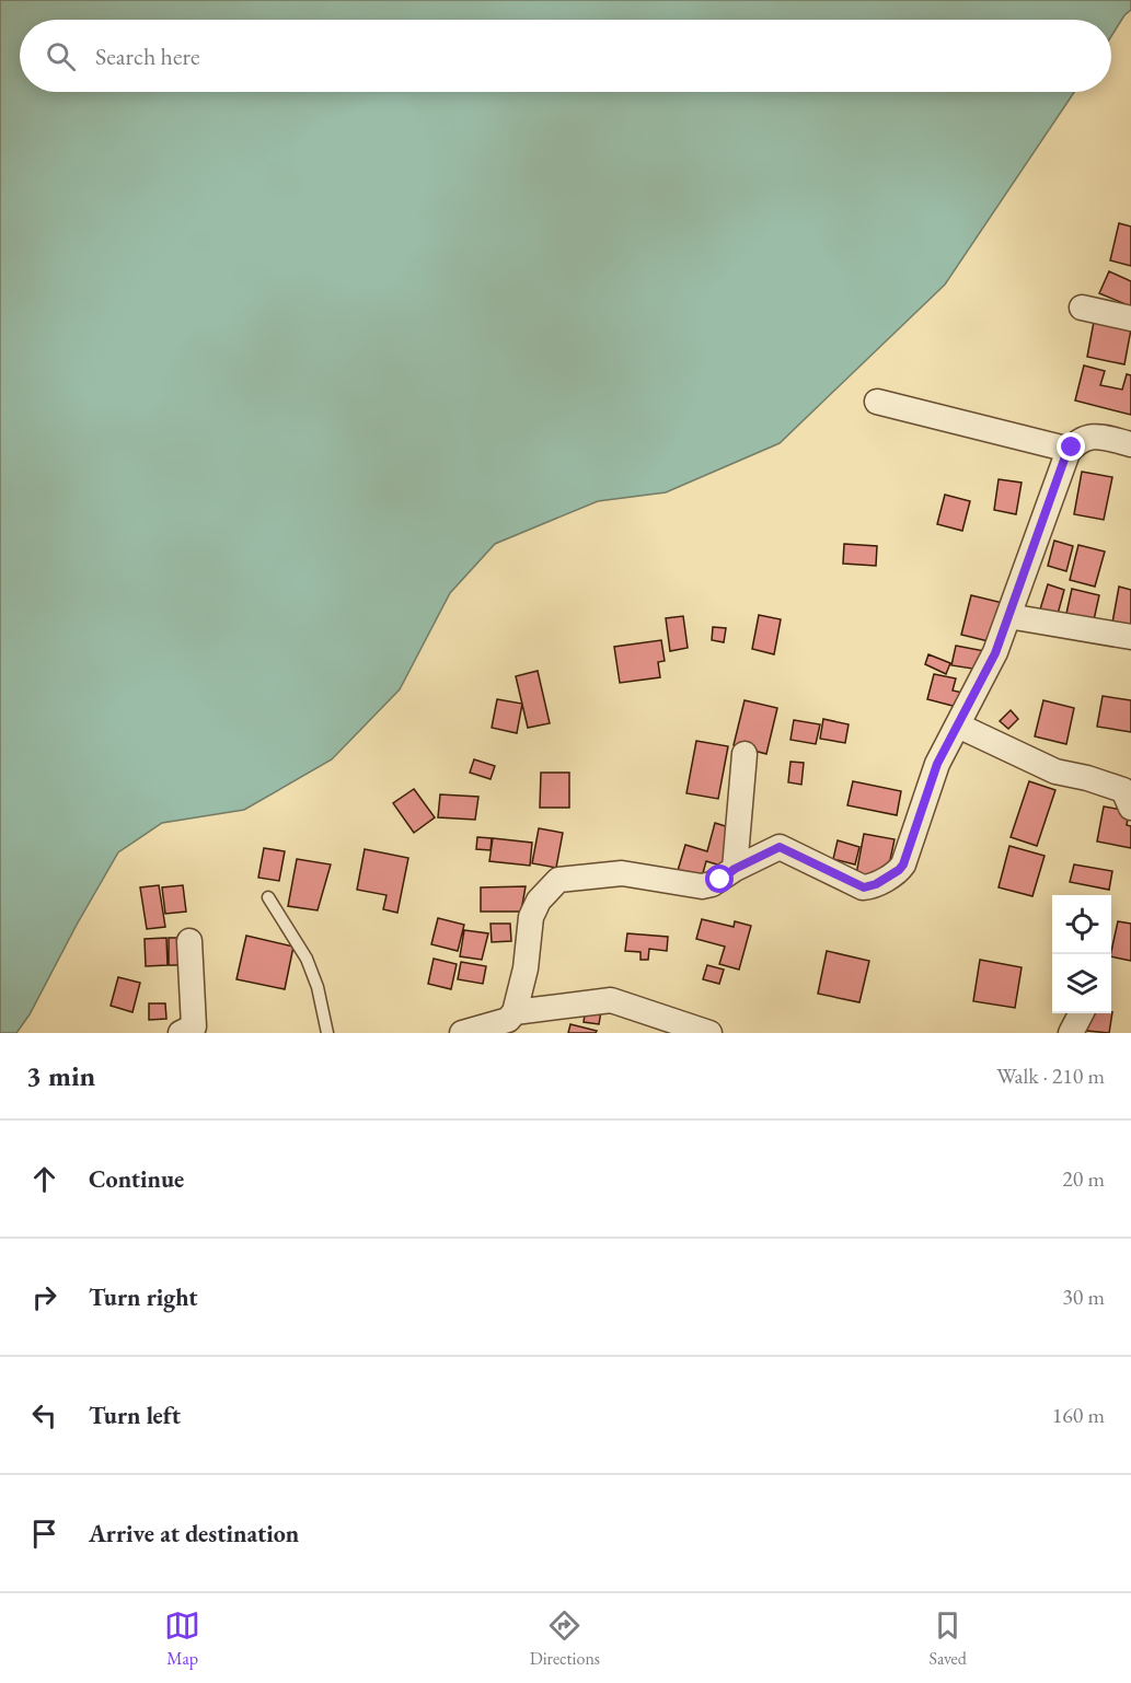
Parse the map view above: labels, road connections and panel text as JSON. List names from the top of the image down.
{
  "page": {
    "search": "Search here",
    "heading": ["3 min", "Walk · 210 m"],
    "list": [
      ["Continue", "20 m"],
      ["Turn right", "30 m"],
      ["Turn left", "160 m"],
      "Arrive at destination"
    ],
    "nav": ["Map", "Directions", "Saved"]
  }
}
